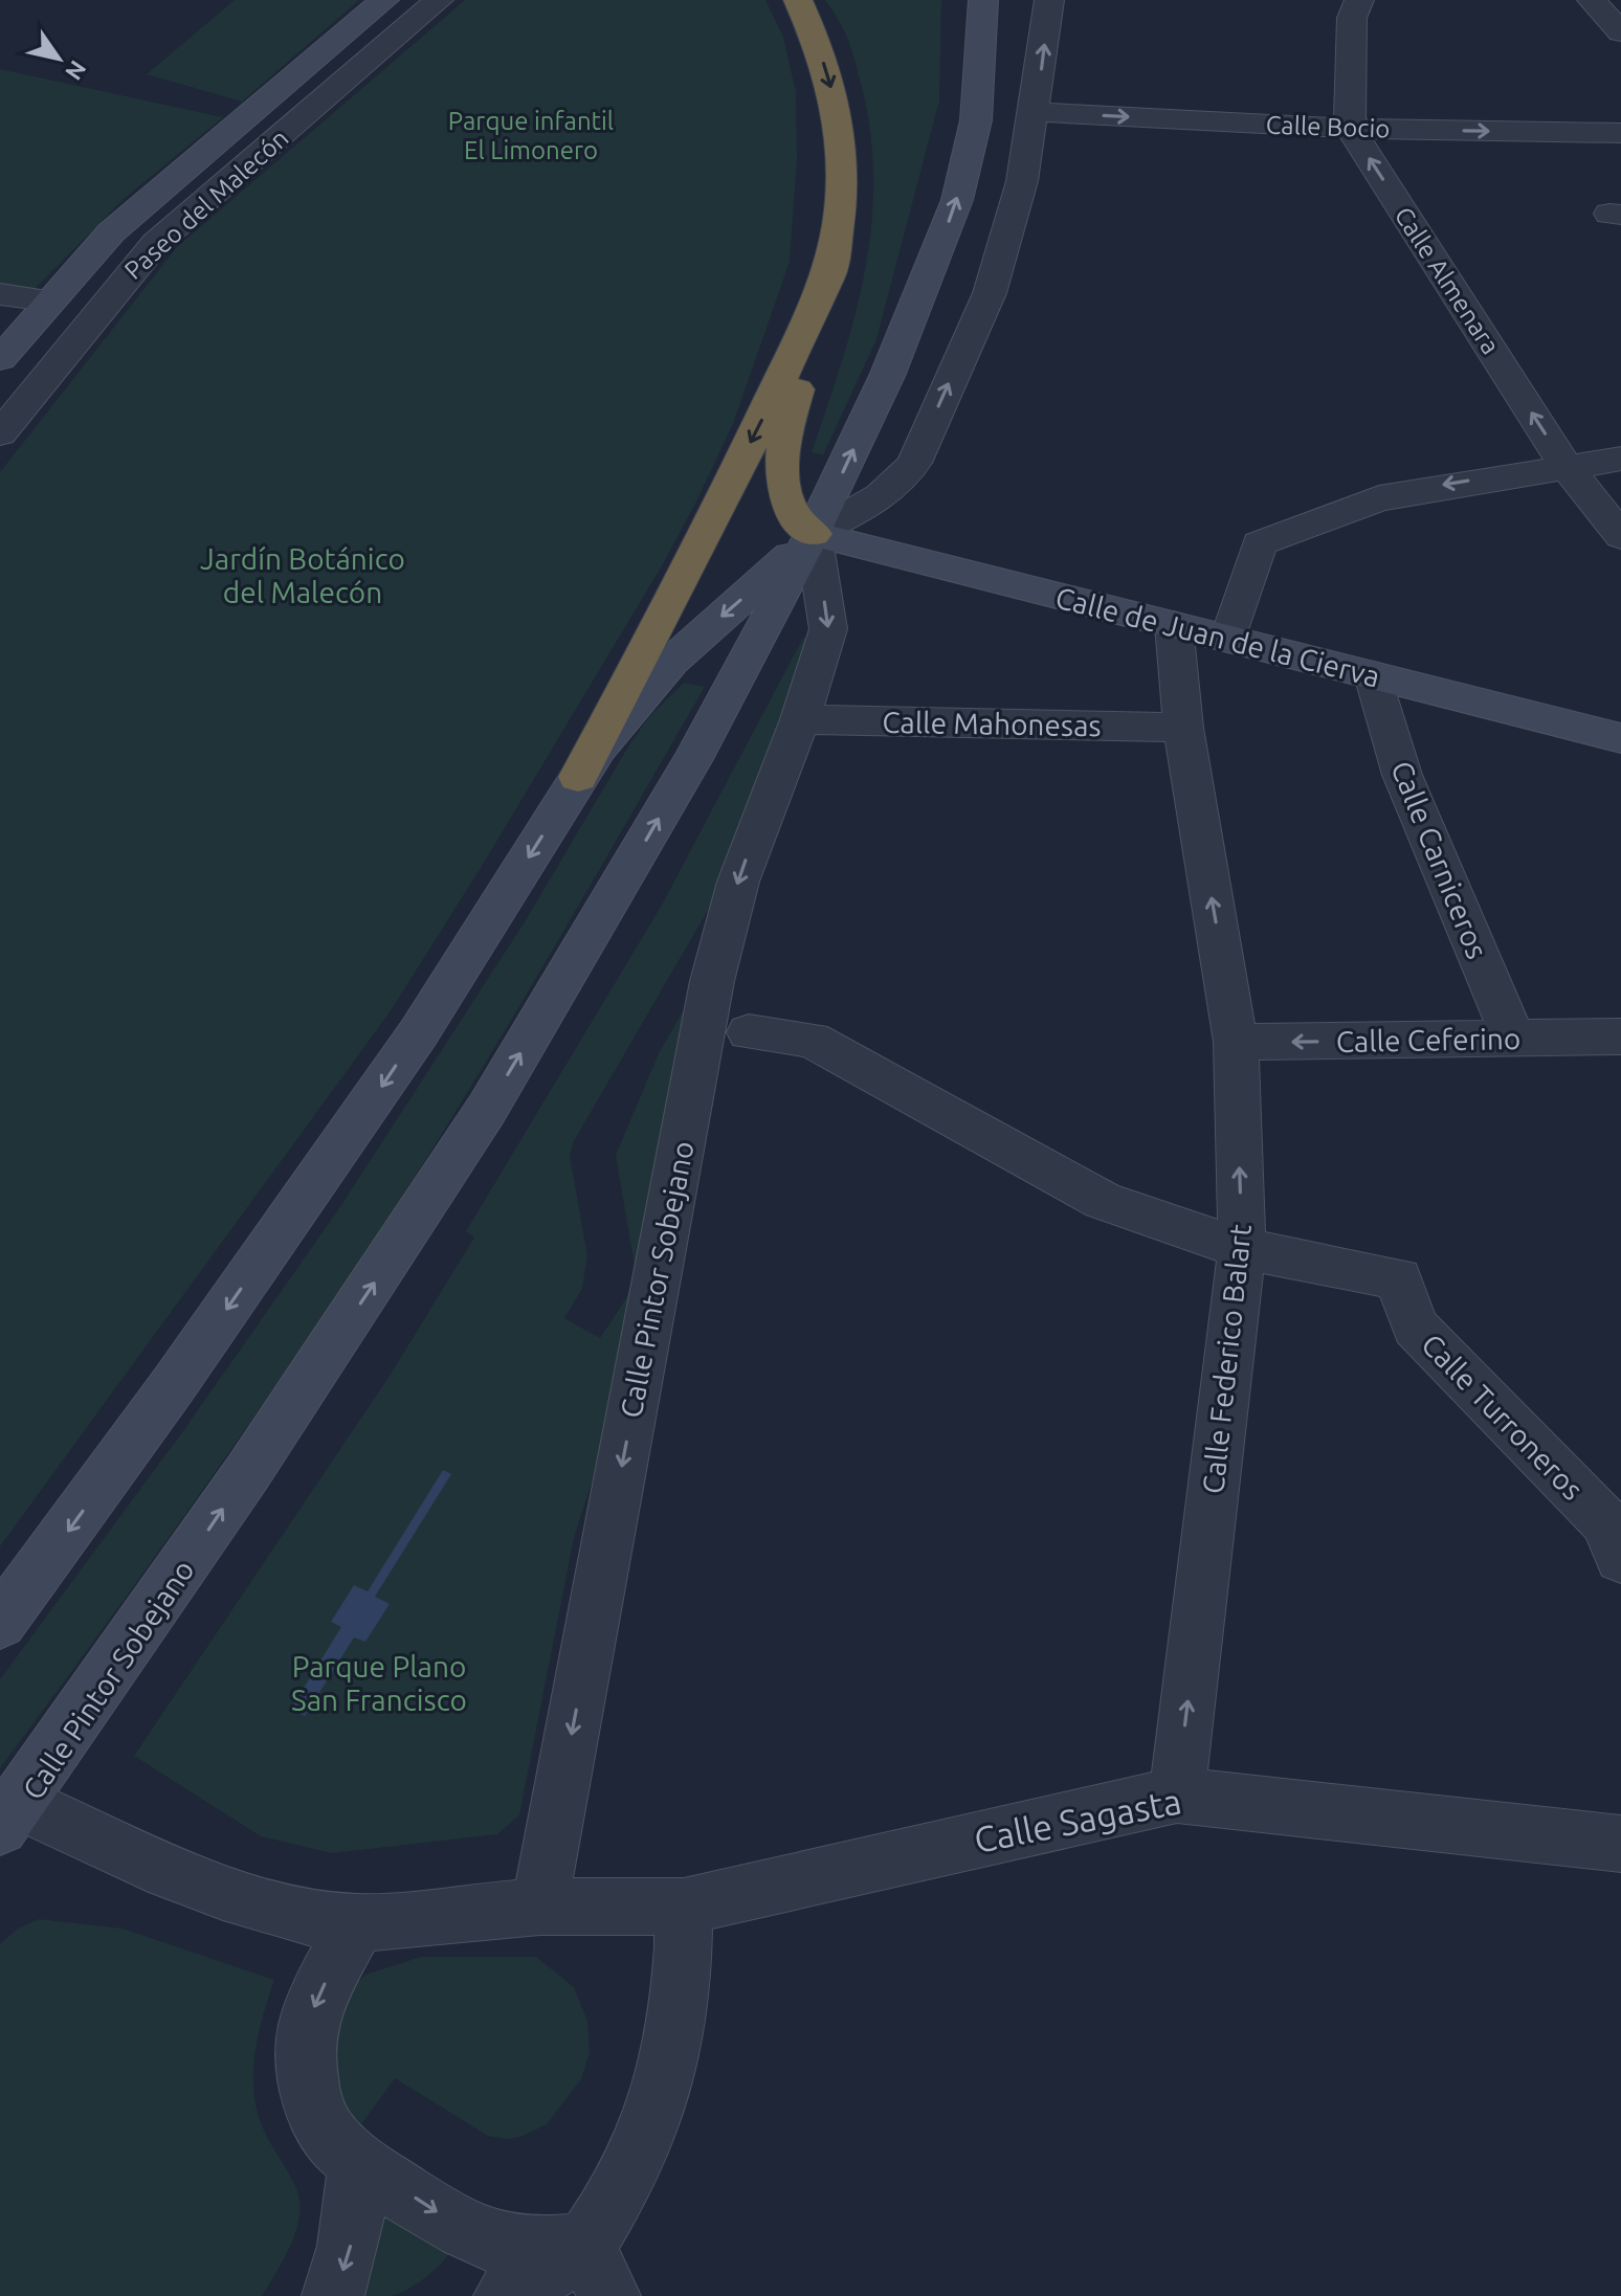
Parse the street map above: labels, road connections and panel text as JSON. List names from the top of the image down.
{
  "streets": {
    "main road": ["Calle de Juan de la Cierva", "Calle Pintor Sobejano"],
    "street": [
      "Calle Bocio",
      "Paseo del Malecón",
      "Calle Almenara",
      "Calle Mahonesas",
      "Calle Carniceros",
      "Calle Ceferino",
      "Calle Federico Balart",
      "Calle Turroneros",
      "Calle Sagasta"
    ]
  },
  "crossings": [
    ["Calle Bocio", "Calle Almenara"],
    ["Calle de Juan de la Cierva", "Calle Carniceros"],
    ["Calle de Juan de la Cierva", "Calle Pintor Sobejano"],
    ["Calle de Juan de la Cierva", "Calle Federico Balart"],
    ["Calle Mahonesas", "Calle Pintor Sobejano"],
    ["Calle Mahonesas", "Calle Federico Balart"],
    ["Calle Carniceros", "Calle Ceferino"],
    ["Calle Ceferino", "Calle Federico Balart"],
    ["Calle Pintor Sobejano", "Calle Sagasta"],
    ["Calle Federico Balart", "Calle Turroneros"],
    ["Calle Federico Balart", "Calle Sagasta"]
  ],
  "one_way": [
    "Calle Bocio",
    "Calle Almenara",
    "Calle Ceferino",
    "Calle Federico Balart"
  ],
  "parks": ["Parque infantil El Limonero", "Jardín Botánico del Malecón", "Parque Plano San Francisco"],
  "north": "bottom right"
}
